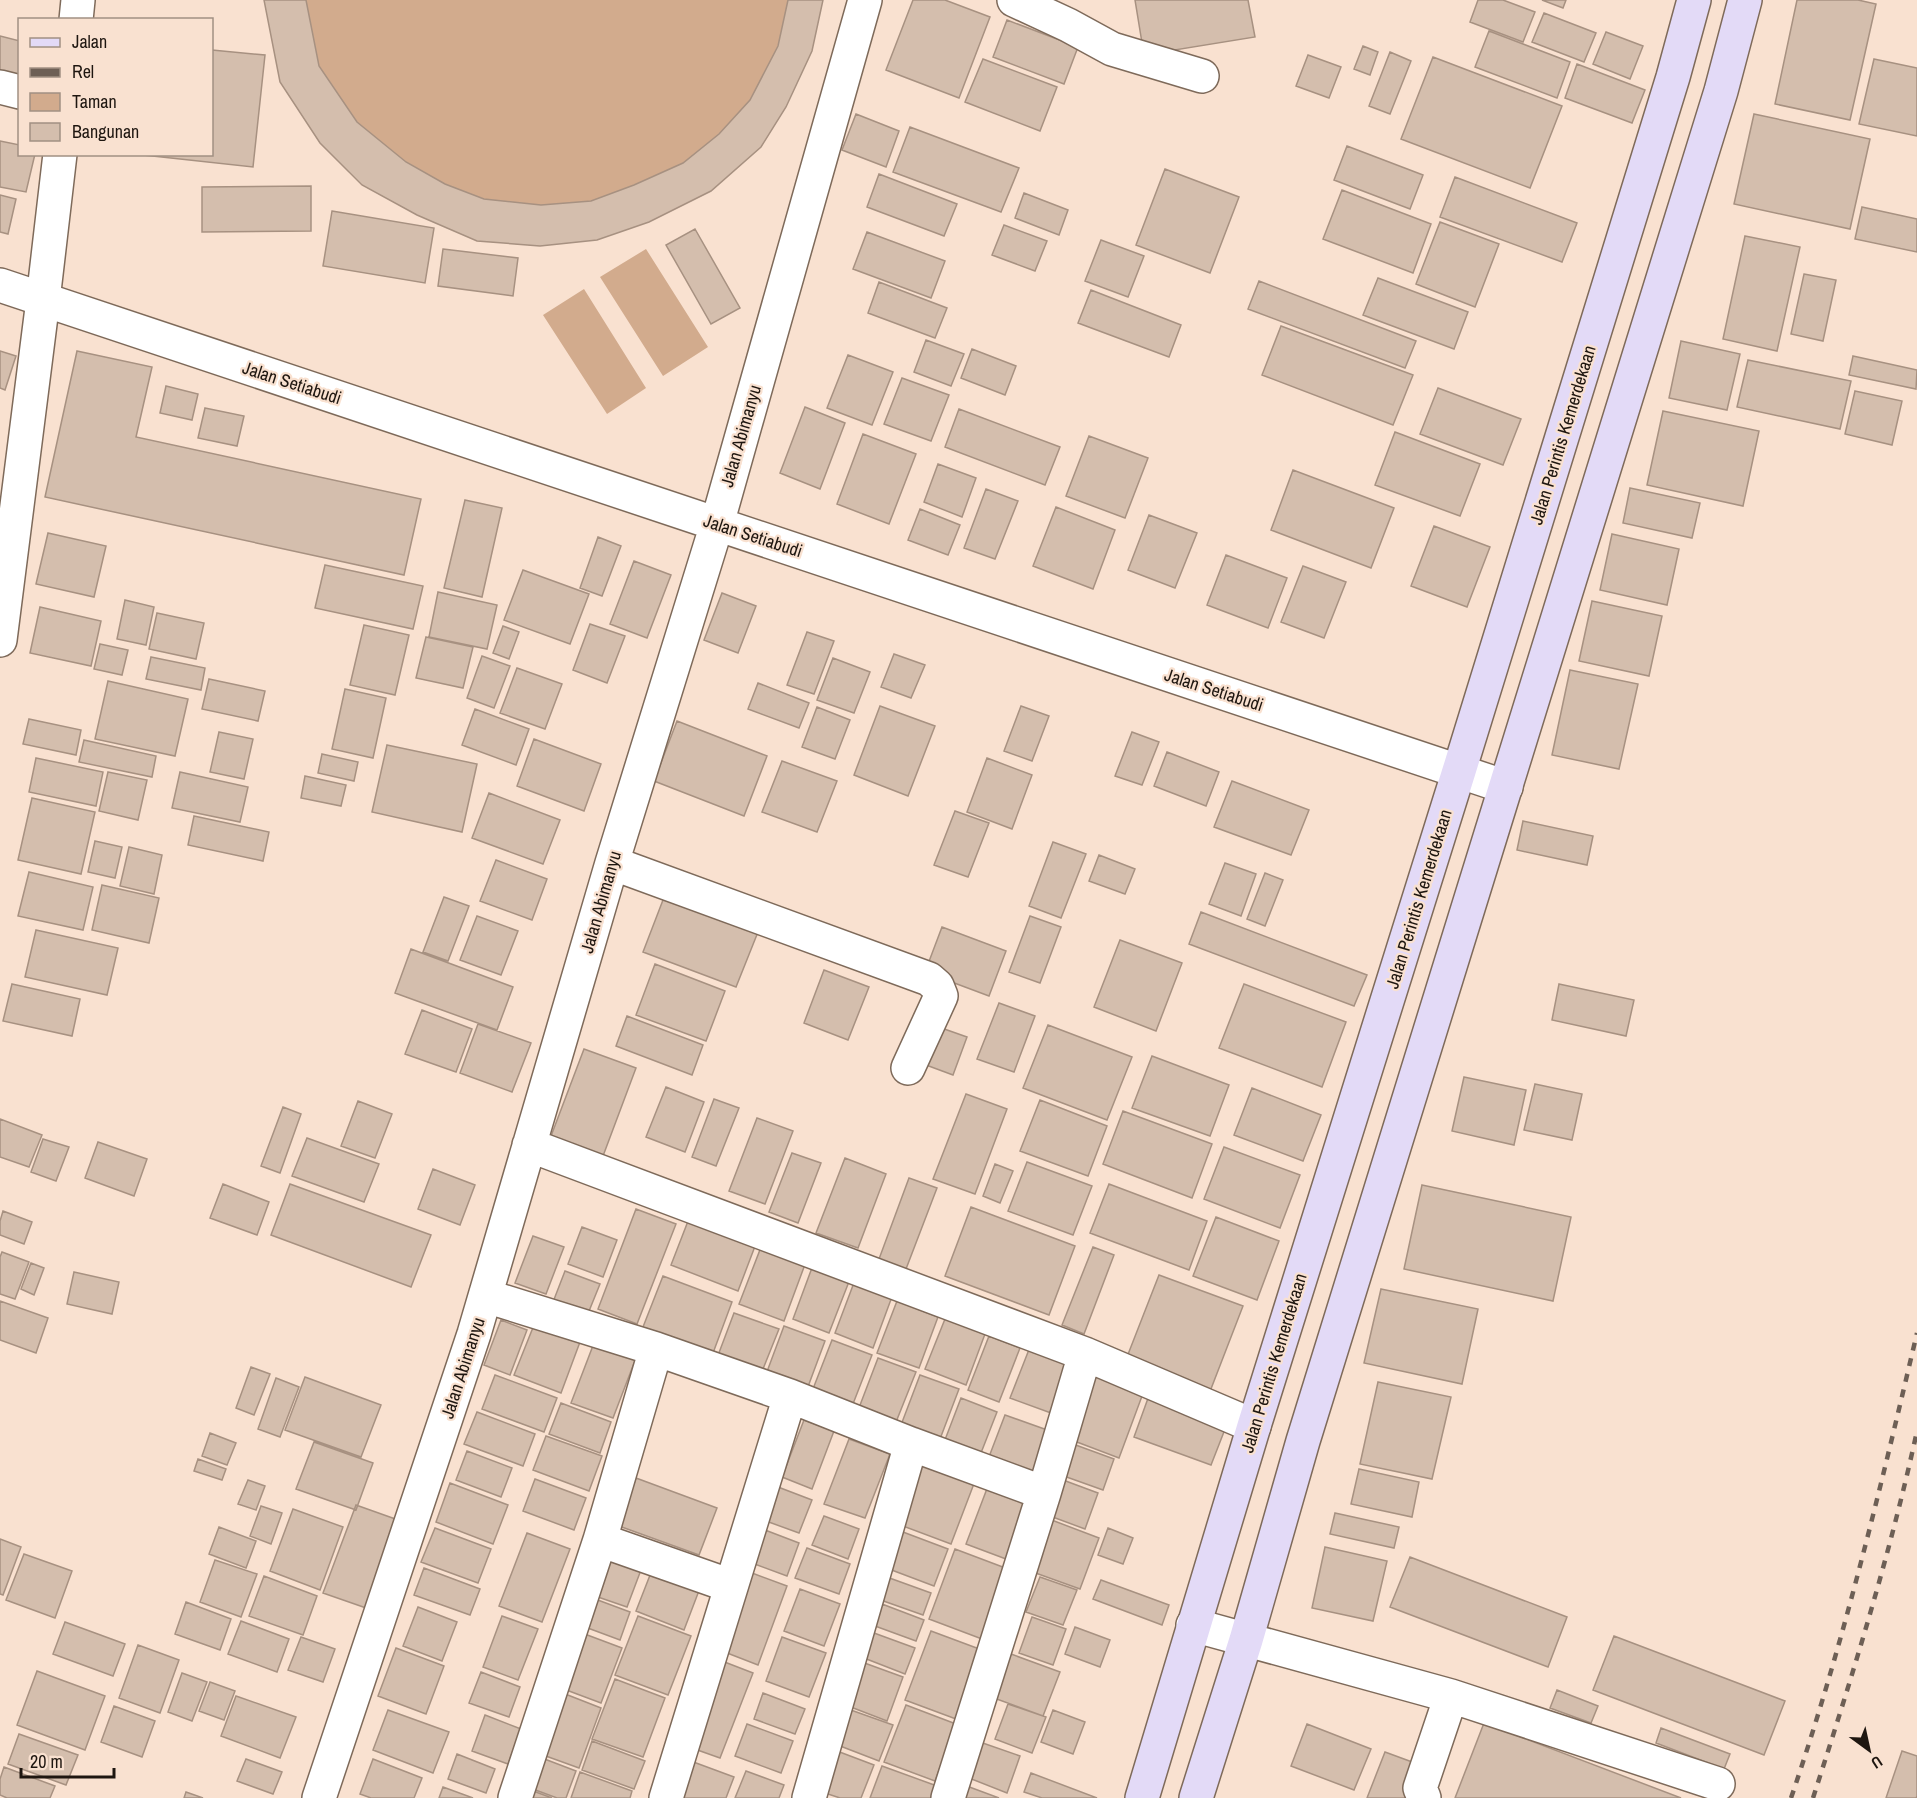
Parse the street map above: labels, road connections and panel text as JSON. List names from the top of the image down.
{
  "streets": {
    "main road": ["Jalan Perintis Kemerdekaan"],
    "street": ["Jalan Setiabudi", "Jalan Abimanyu"]
  },
  "crossings": [
    ["Jalan Setiabudi", "Jalan Perintis Kemerdekaan"],
    ["Jalan Setiabudi", "Jalan Abimanyu"]
  ],
  "legend": [
    "Jalan",
    "Rel",
    "Taman",
    "Bangunan"
  ],
  "scale_bar": "20 m",
  "north": "bottom right"
}
